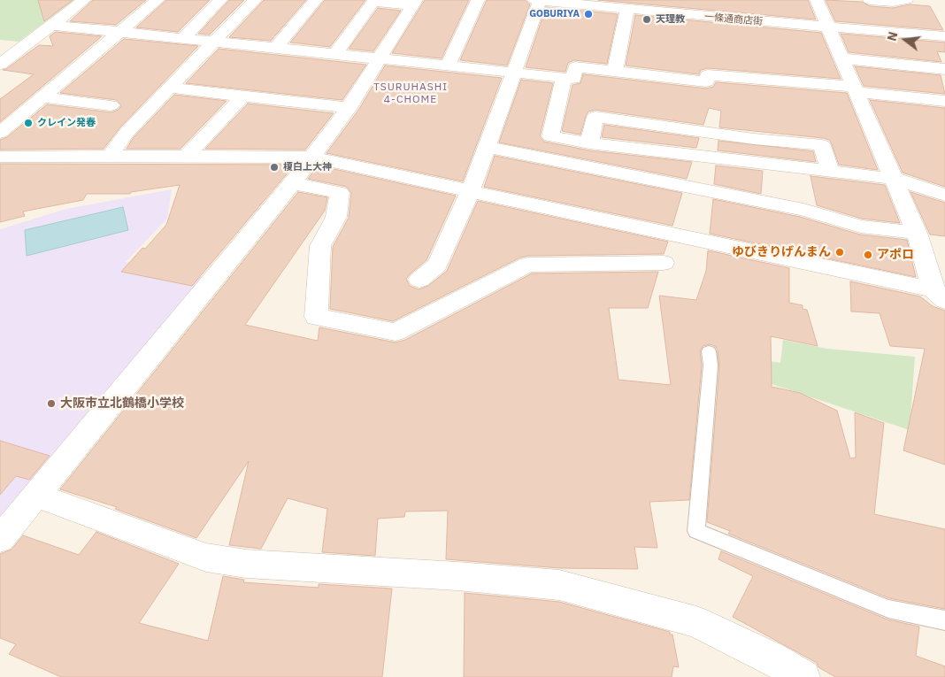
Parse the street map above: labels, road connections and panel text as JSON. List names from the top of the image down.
{
  "streets": {
    "street": ["一條通商店街"]
  },
  "districts": ["TSURUHASHI 4-CHOME"],
  "places": [
    "GOBURIYA",
    "天理教",
    "クレイン発春",
    "榎白上大神",
    "ゆびきりげんまん",
    "アポロ",
    "大阪市立北鶴橋小学校"
  ],
  "north": "left"
}
